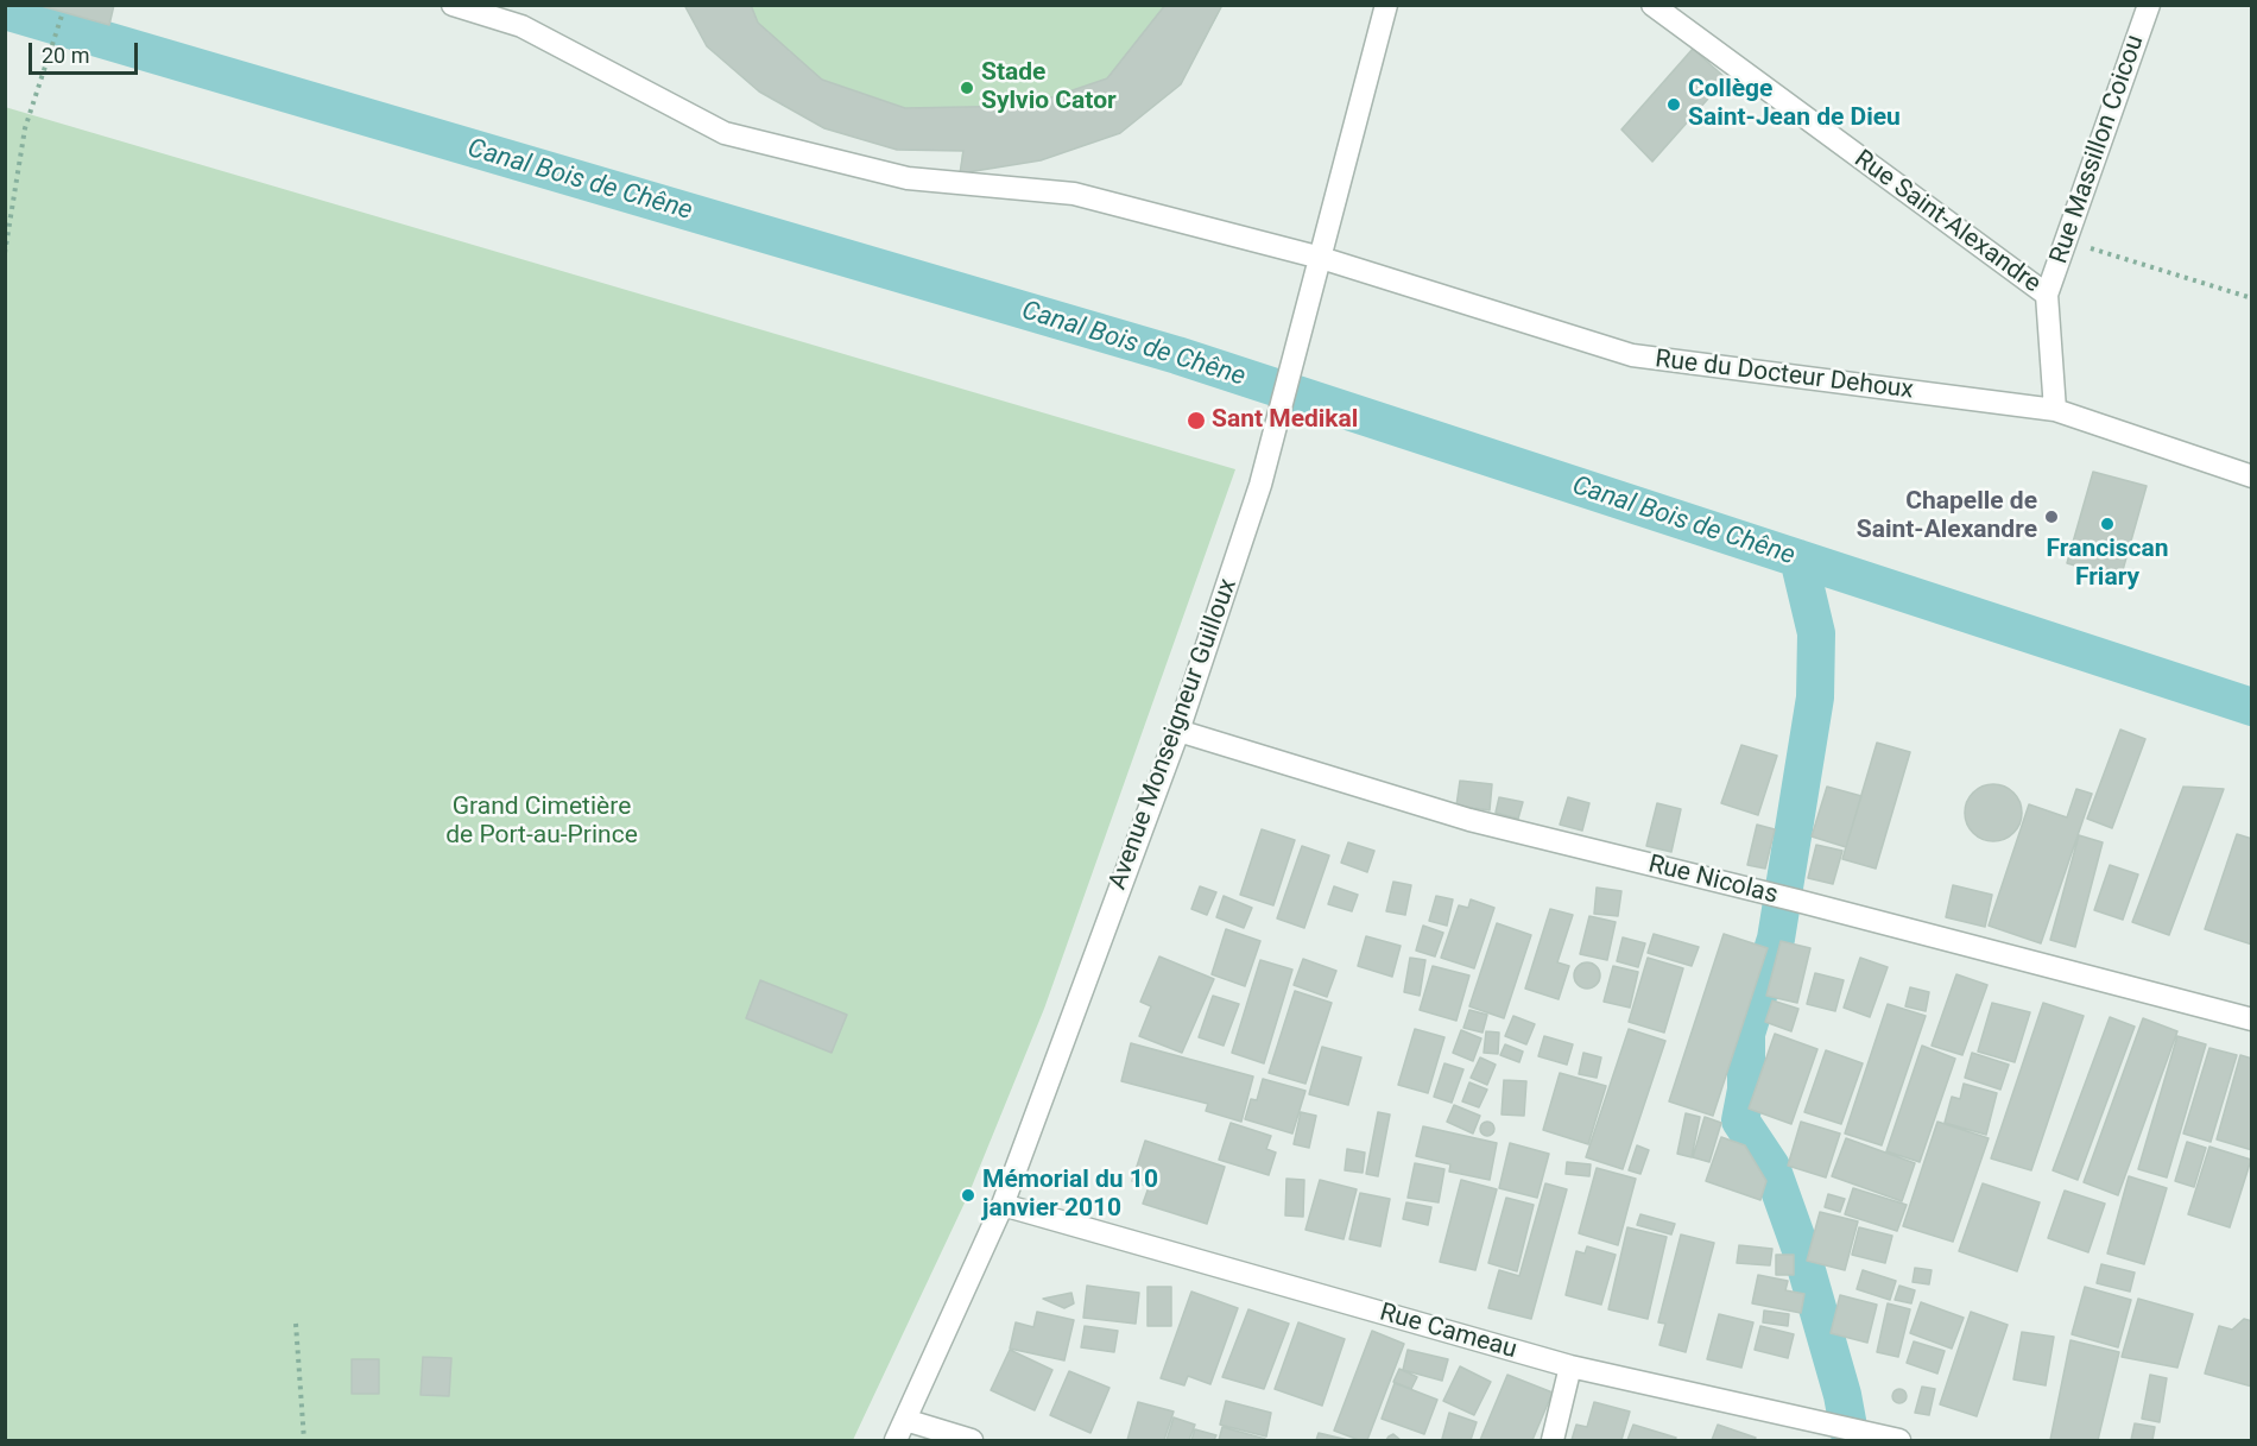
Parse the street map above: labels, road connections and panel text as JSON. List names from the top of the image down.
{
  "streets": {
    "street": [
      "Rue Massillon Coicou",
      "Rue Saint-Alexandre",
      "Rue du Docteur Dehoux",
      "Avenue Monseigneur Guilloux",
      "Rue Nicolas",
      "Rue Cameau"
    ]
  },
  "crossings": [
    ["Rue Massillon Coicou", "Rue Saint-Alexandre"],
    ["Rue Saint-Alexandre", "Rue du Docteur Dehoux"],
    ["Rue du Docteur Dehoux", "Avenue Monseigneur Guilloux"],
    ["Avenue Monseigneur Guilloux", "Rue Nicolas"],
    ["Avenue Monseigneur Guilloux", "Rue Cameau"]
  ],
  "water": ["Canal Bois de Chêne"],
  "parks": ["Grand Cimetière de Port-au-Prince"],
  "places": [
    "Stade Sylvio Cator",
    "Collège Saint-Jean de Dieu",
    "Sant Medikal",
    "Chapelle de Saint-Alexandre",
    "Franciscan Friary",
    "Mémorial du 10 janvier 2010"
  ],
  "scale_bar": "20 m"
}
